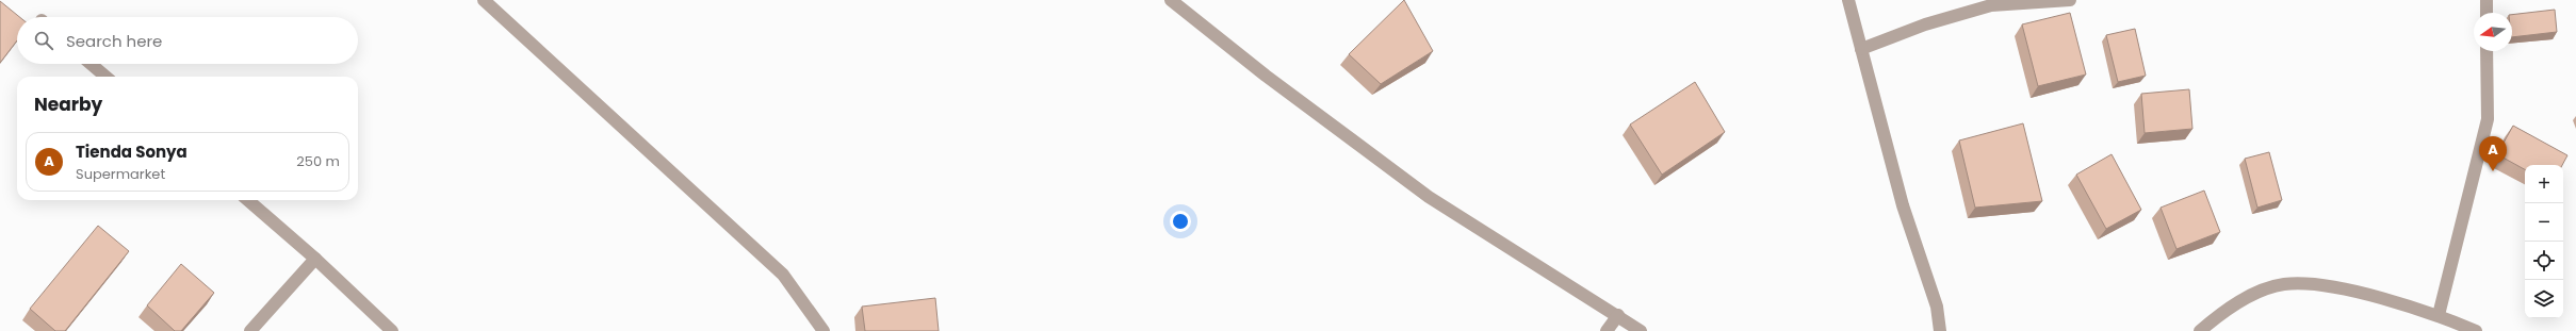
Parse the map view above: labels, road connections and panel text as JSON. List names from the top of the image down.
{
  "north": "left",
  "page": {
    "search": "Search here",
    "heading": "Nearby",
    "list": [
      {
        "mark": "A",
        "name": "Tienda Sonya",
        "note": "Supermarket",
        "value": "250 m"
      }
    ],
    "pins": "A",
    "map_buttons": ["+", "−"]
  }
}
